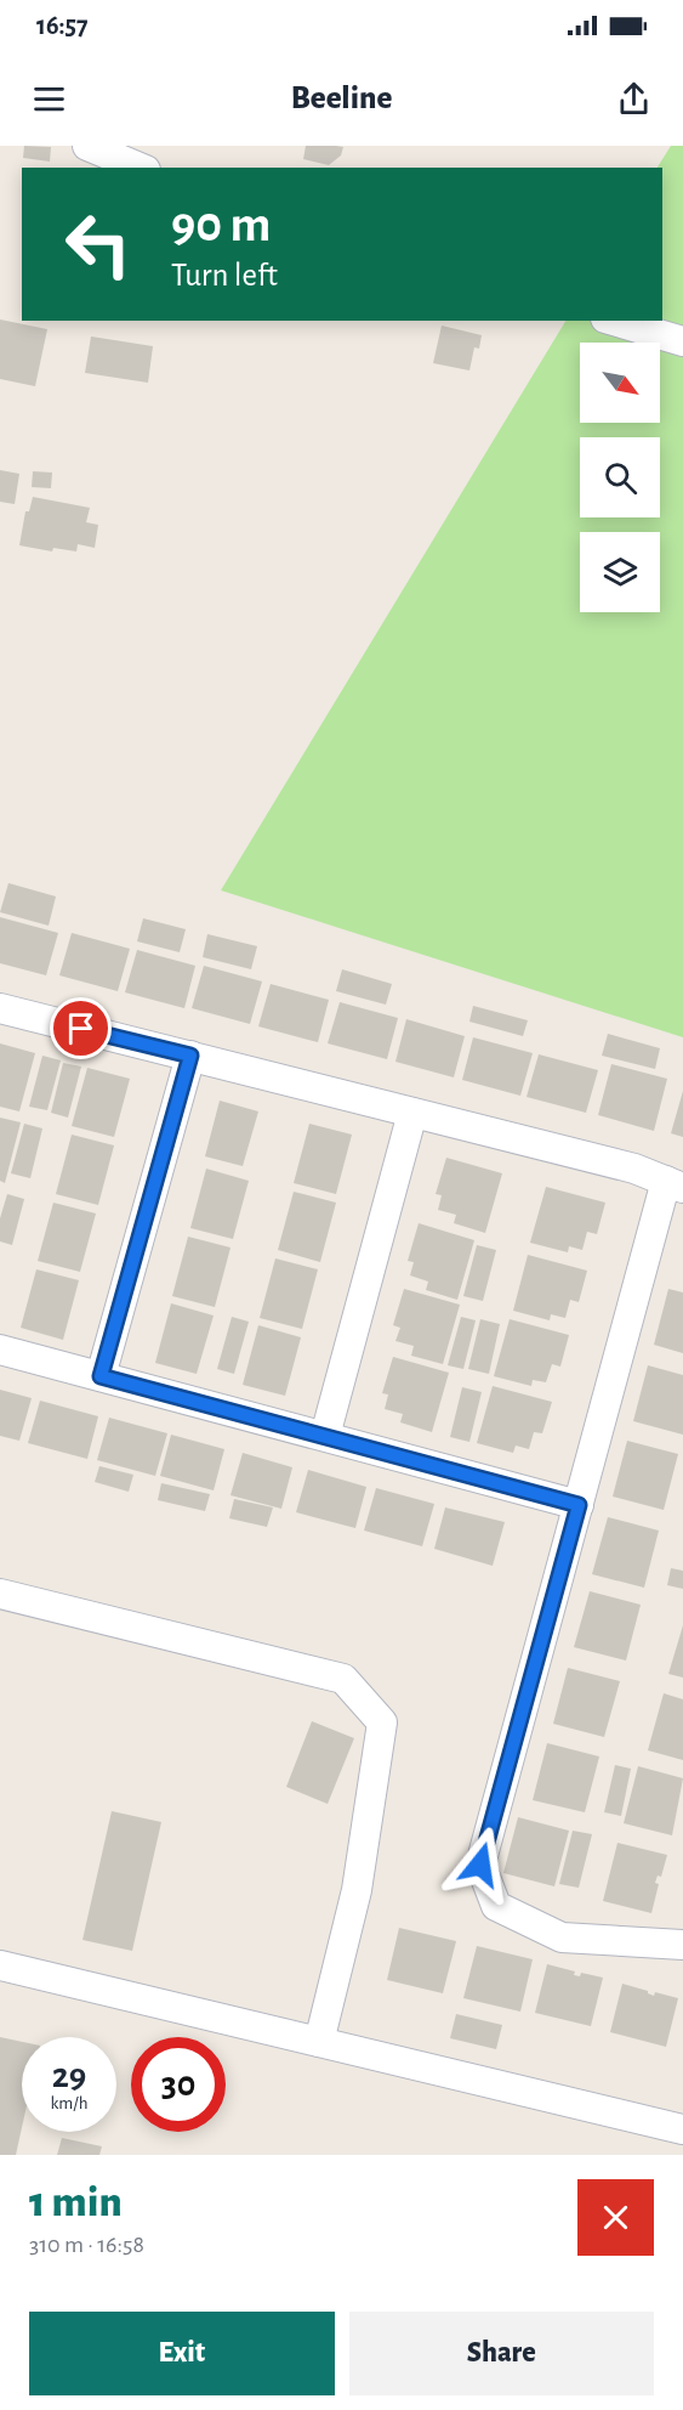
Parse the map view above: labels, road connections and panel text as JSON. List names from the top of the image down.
{
  "north": "bottom right",
  "page": {
    "status": "16:57",
    "header": "Beeline",
    "turn": ["90 m", "Turn left"],
    "speed": "29 km/h",
    "limit": "30",
    "heading": ["1 min", "310 m · 16:58"],
    "buttons": ["Exit", "Share"]
  }
}
